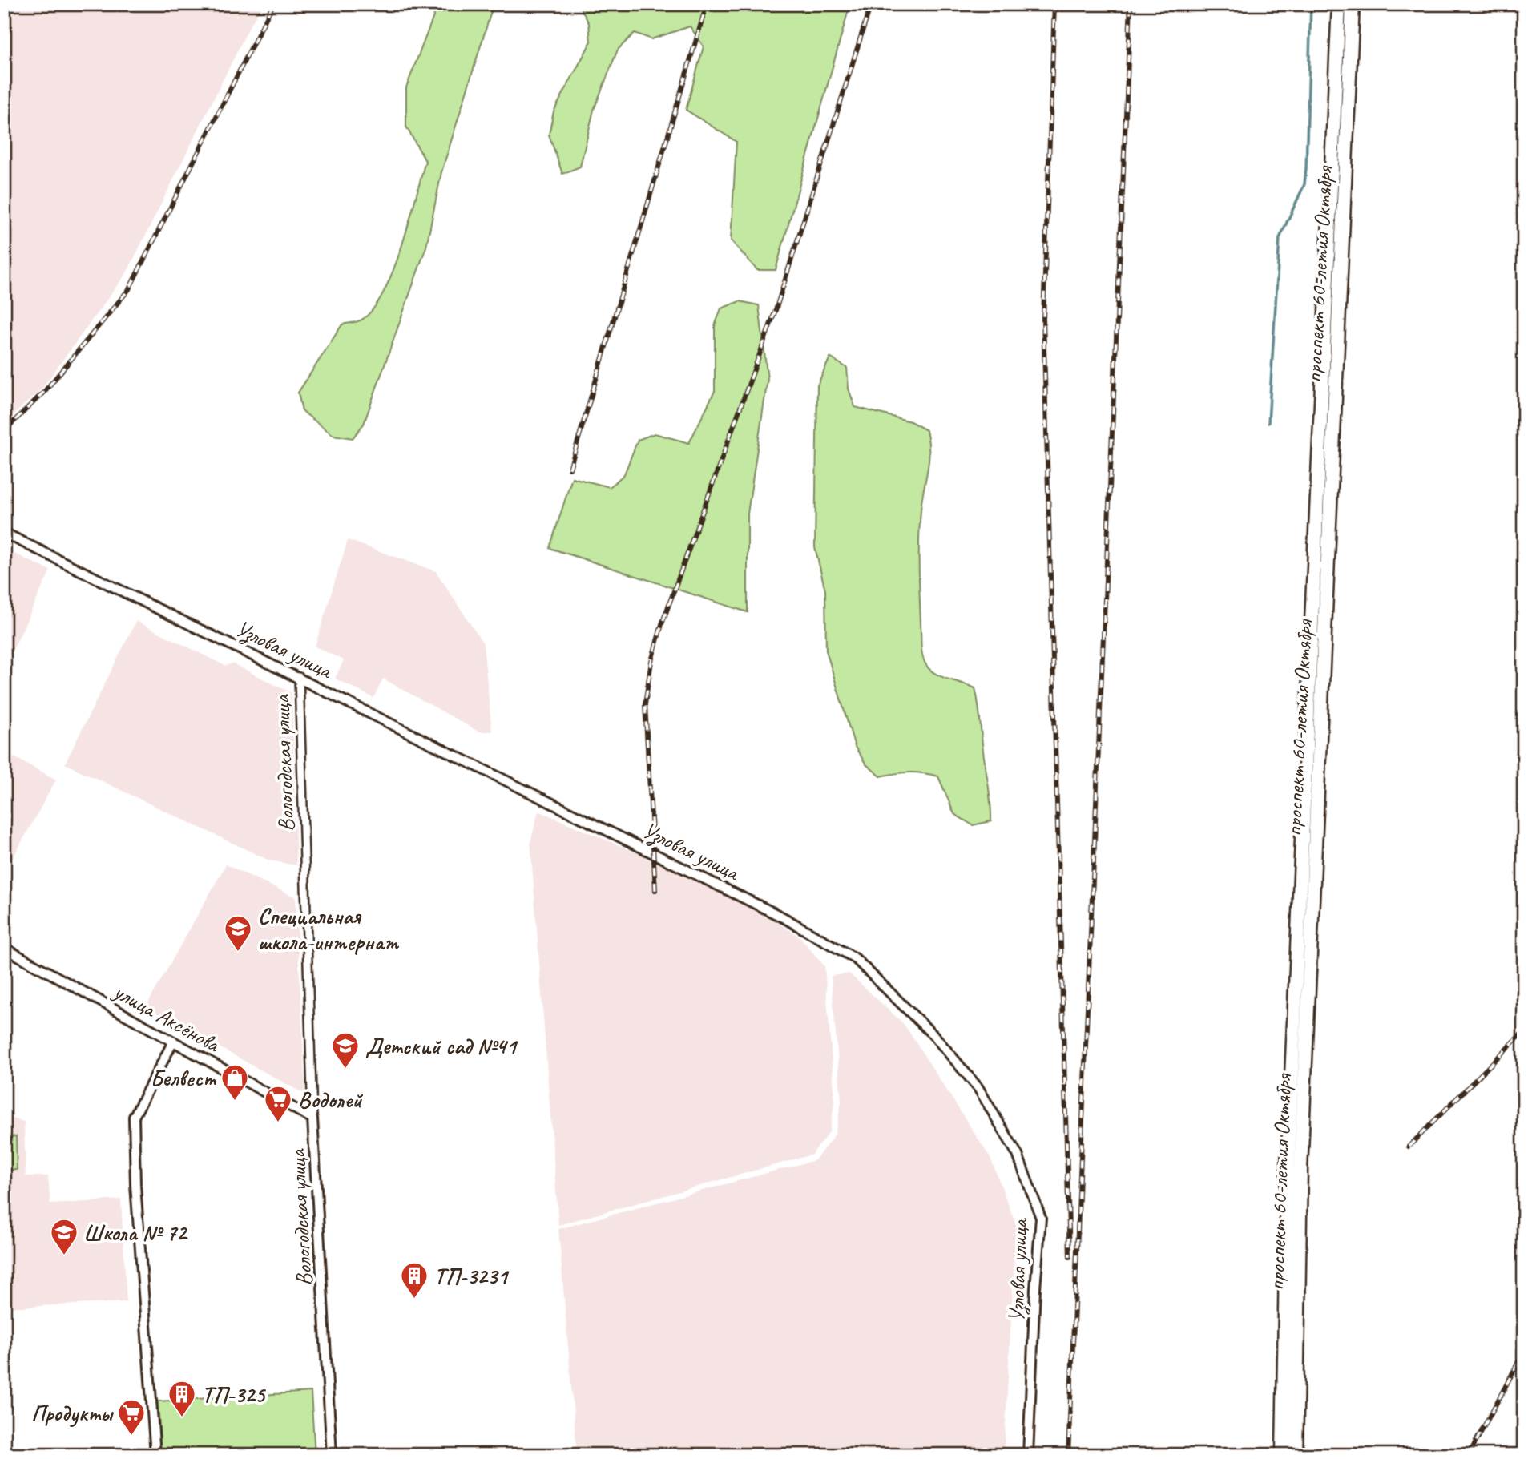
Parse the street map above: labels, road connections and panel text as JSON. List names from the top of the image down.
{
  "streets": {
    "highway": ["проспект 60-летия Октября"],
    "street": ["Узловая улица", "Вологодская улица", "улица Аксёнова"]
  },
  "crossings": [
    ["Узловая улица", "Вологодская улица"],
    ["Вологодская улица", "улица Аксёнова"]
  ],
  "places": {
    "school or university": ["Специальная школа-интернат", "Детский сад №41", "Школа № 72"],
    "shop": ["Белвест"],
    "supermarket": ["Водолей", "Продукты"],
    "building": ["ТП-3231", "ТП-325"]
  }
}
